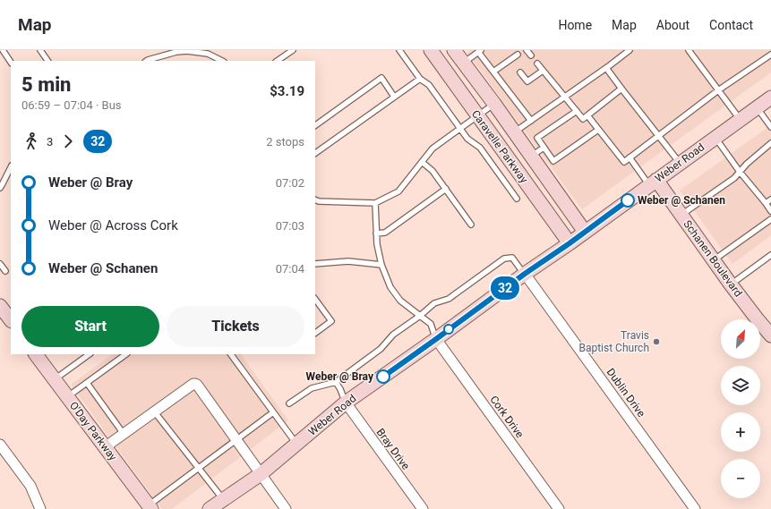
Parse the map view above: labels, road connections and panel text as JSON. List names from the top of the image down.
{
  "streets": {
    "street": [
      "Caravelle Parkway",
      "Weber Road",
      "Schanen Boulevard",
      "Dublin Drive",
      "Cork Drive",
      "O'Day Parkway",
      "Bray Drive"
    ]
  },
  "crossings": [
    ["Caravelle Parkway", "Weber Road"],
    ["Weber Road", "Schanen Boulevard"],
    ["Weber Road", "Dublin Drive"],
    ["Weber Road", "Cork Drive"],
    ["Weber Road", "Bray Drive"]
  ],
  "places": ["Weber @ Schanen", "Travis Baptist Church", "Weber @ Bray"],
  "lines": ["bus line 32"],
  "north": "top right",
  "page": {
    "header": "Map",
    "nav": [
      "Home",
      "Map",
      "About",
      "Contact"
    ],
    "on_map": "32",
    "heading": ["5 min", "06:59 – 07:04 · Bus", "$3.19"],
    "legs": ["3", "32", "2 stops"],
    "list": [
      {
        "name": "Weber @ Bray",
        "value": "07:02"
      },
      {
        "name": "Weber @ Across Cork",
        "value": "07:03"
      },
      {
        "name": "Weber @ Schanen",
        "value": "07:04"
      }
    ],
    "buttons": ["Start", "Tickets"],
    "map_buttons": ["+", "−"]
  }
}
